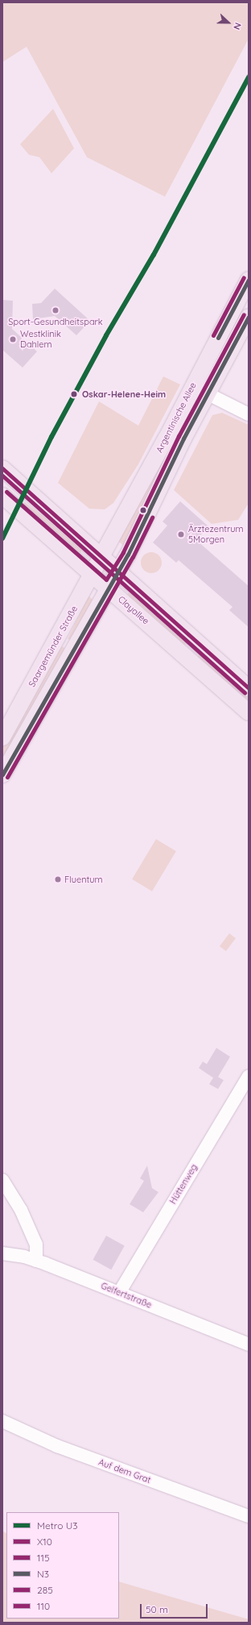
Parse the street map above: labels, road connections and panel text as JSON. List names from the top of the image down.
{
  "streets": {
    "main road": ["Argentinische Allee", "Clayallee", "Saargemünder Straße"],
    "street": ["Hüttenweg", "Gelfertstraße", "Auf dem Grat"]
  },
  "crossings": [
    ["Argentinische Allee", "Clayallee"],
    ["Argentinische Allee", "Saargemünder Straße"],
    ["Clayallee", "Saargemünder Straße"],
    ["Hüttenweg", "Gelfertstraße"]
  ],
  "places": [
    "Sport-Gesundheitspark",
    "Westklinik Dahlem",
    "Oskar-Helene-Heim",
    "Ärztezentrum 5Morgen",
    "Fluentum"
  ],
  "lines": [
    "metro line U3",
    "transit line 285",
    "transit line N3",
    "transit line X10",
    "transit line 115",
    "transit line 110"
  ],
  "legend": [
    "Metro U3",
    "X10",
    "115",
    "N3",
    "285",
    "110"
  ],
  "scale_bar": "50 m",
  "north": "right"
}
